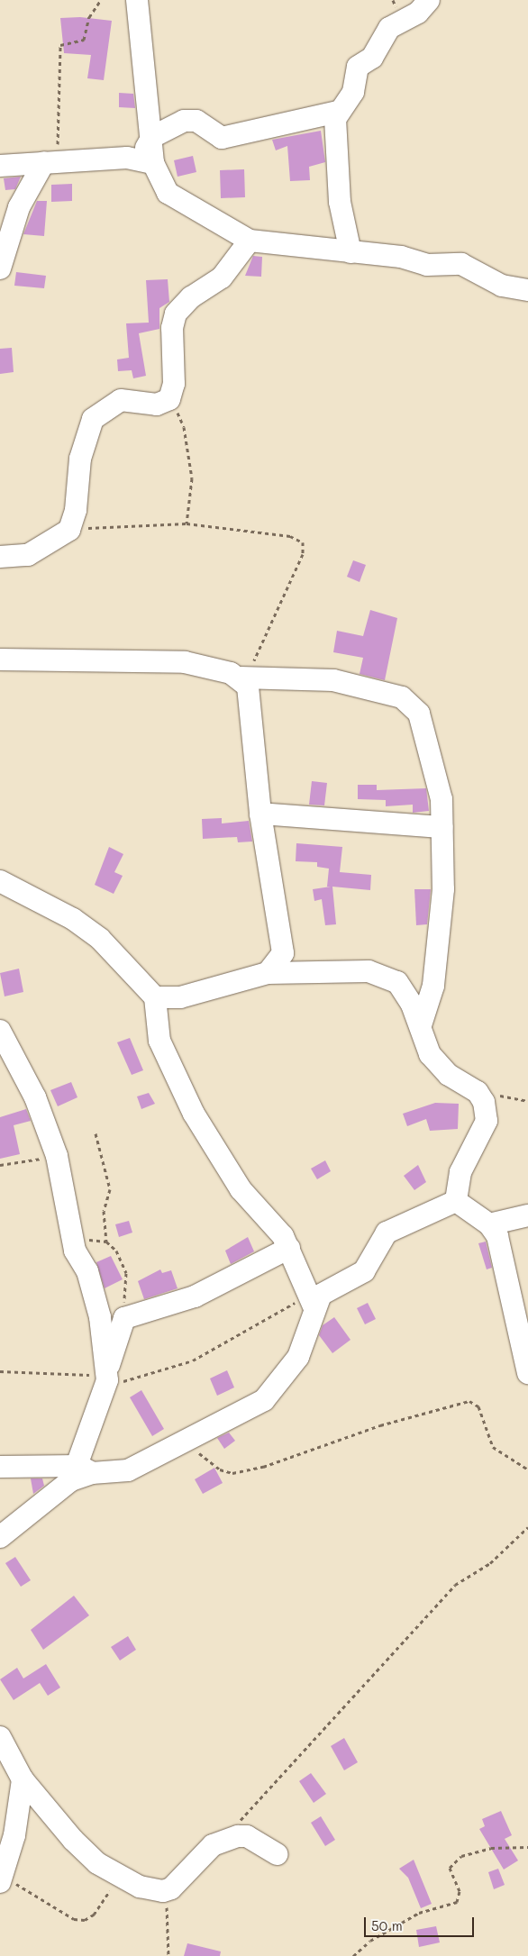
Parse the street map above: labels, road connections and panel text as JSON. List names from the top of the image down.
{
  "scale_bar": "50 m"
}
